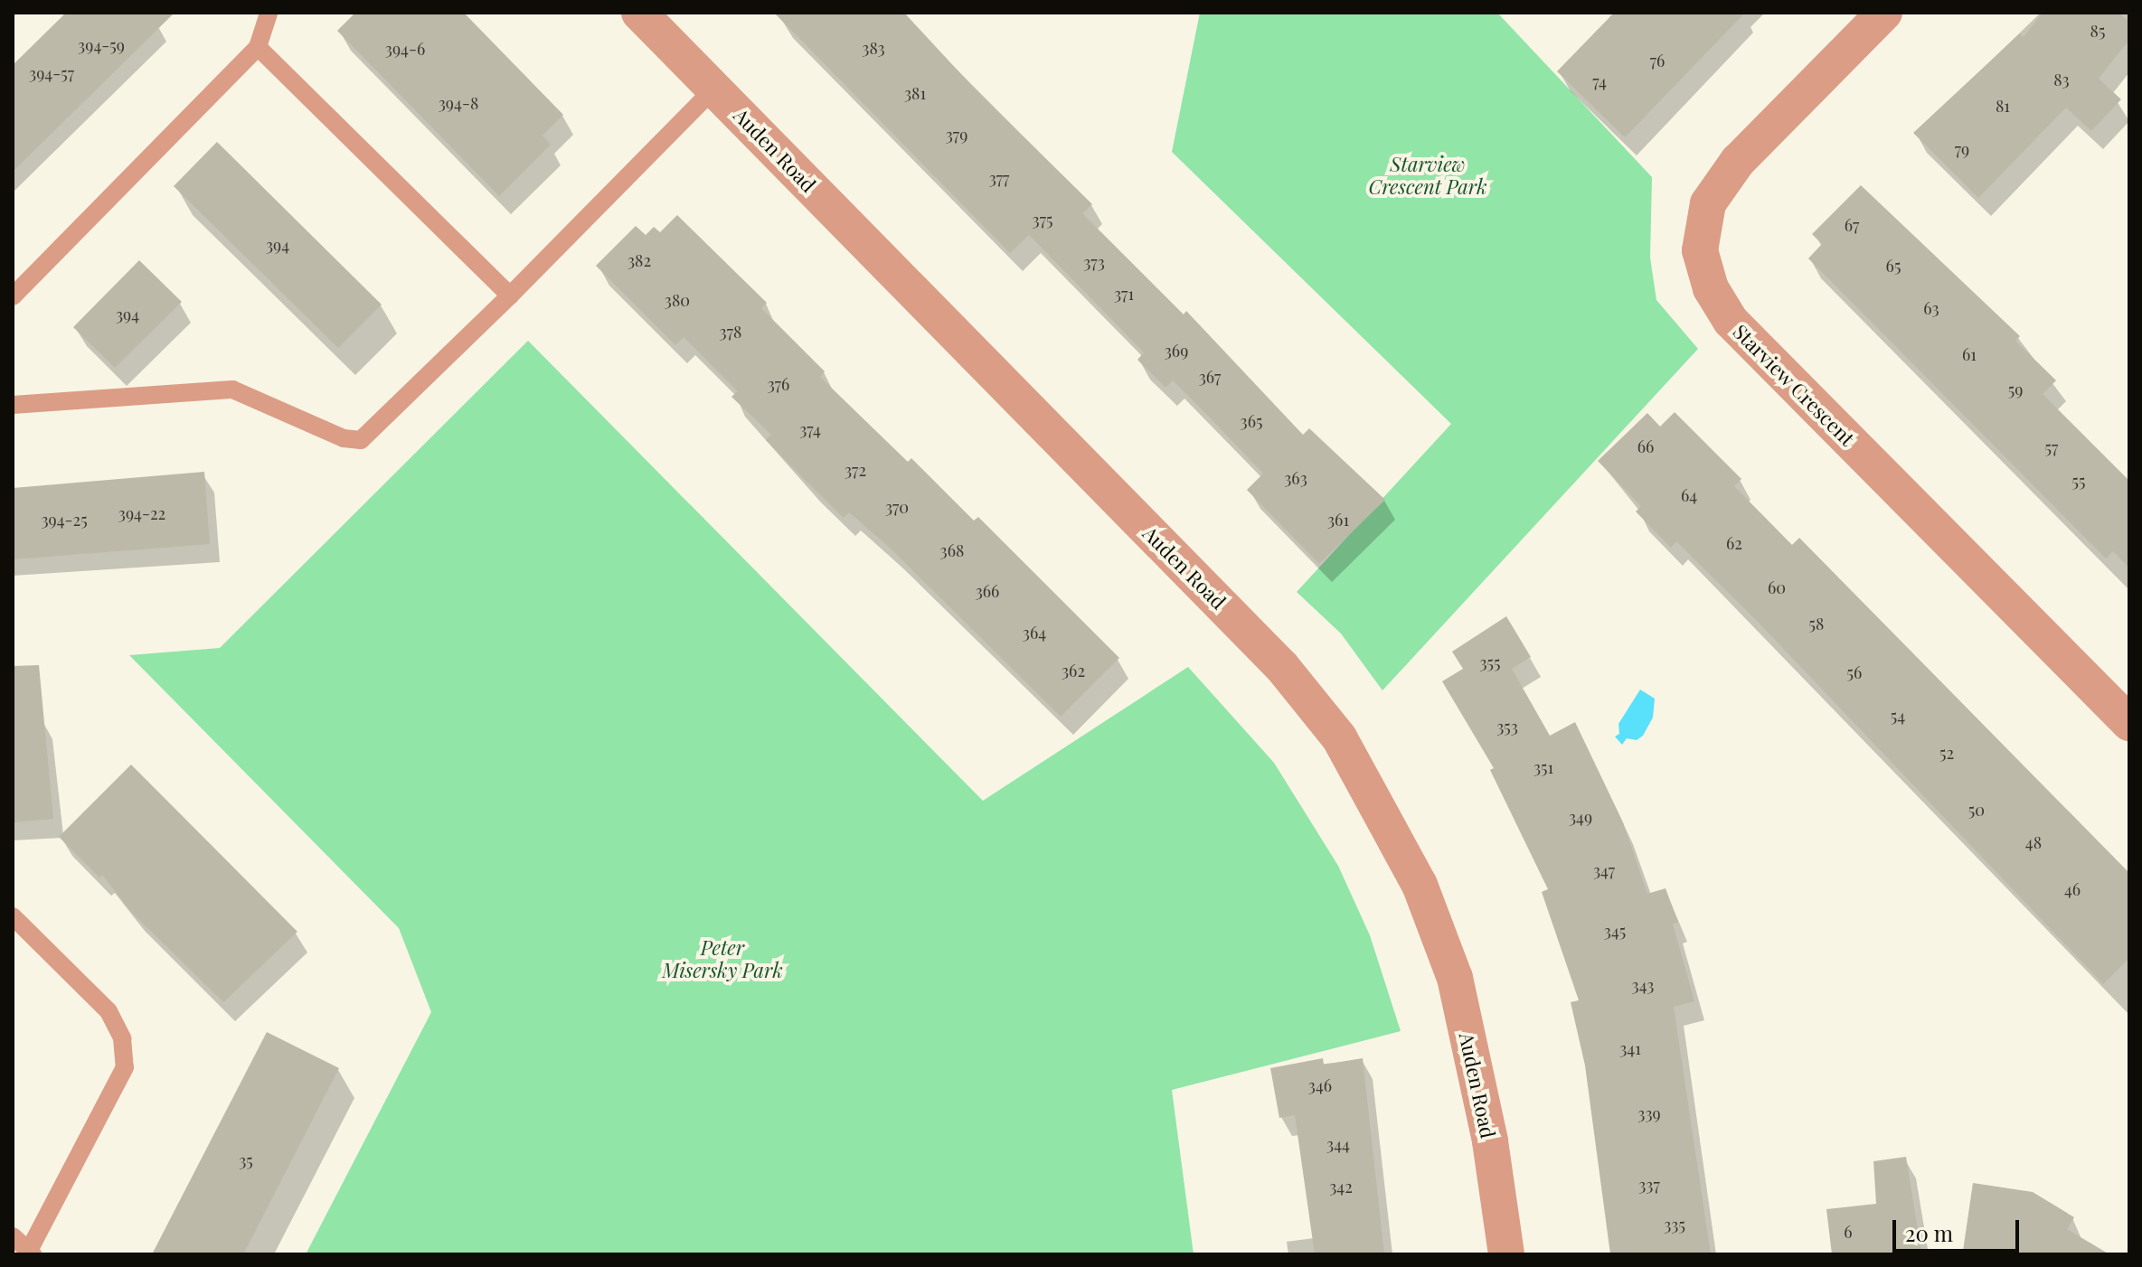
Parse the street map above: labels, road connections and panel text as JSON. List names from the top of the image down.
{
  "streets": {
    "street": ["Auden Road", "Starview Crescent"]
  },
  "parks": ["Starview Crescent Park", "Peter Misersky Park"],
  "house_numbers": [
    "85",
    "394-59",
    "383",
    "394-6",
    "76",
    "394-57",
    "83",
    "74",
    "381",
    "394-8",
    "81",
    "379",
    "79",
    "377",
    "375",
    "67",
    "394",
    "382",
    "373",
    "65",
    "371",
    "380",
    "63",
    "394",
    "378",
    "369",
    "61",
    "367",
    "376",
    "59",
    "365",
    "374",
    "66",
    "57",
    "372",
    "363",
    "55",
    "64",
    "370",
    "394-22",
    "394-25",
    "361",
    "62",
    "368",
    "60",
    "366",
    "58",
    "364",
    "355",
    "362",
    "56",
    "54",
    "353",
    "52",
    "351",
    "50",
    "349",
    "48",
    "347",
    "46",
    "345",
    "343",
    "341",
    "346",
    "339",
    "344",
    "35",
    "337",
    "342",
    "335",
    "6"
  ],
  "scale_bar": "20 m"
}
